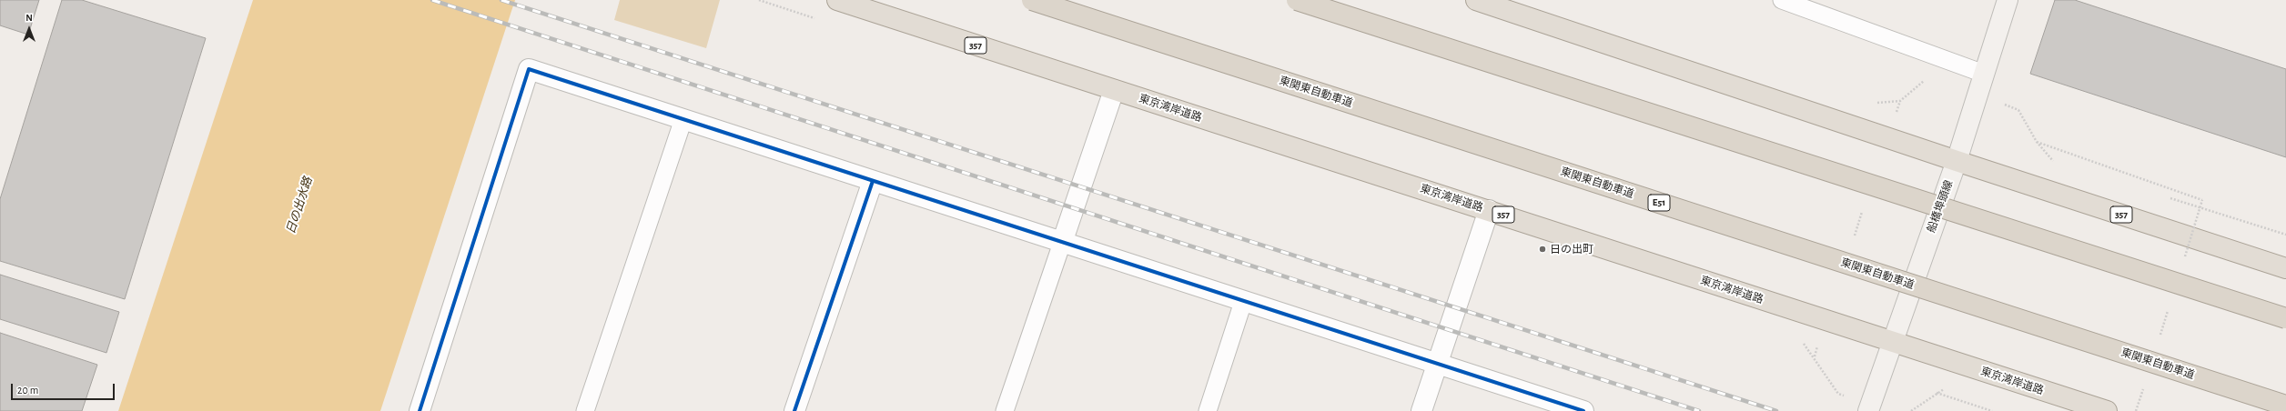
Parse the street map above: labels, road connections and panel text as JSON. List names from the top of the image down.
{
  "streets": {
    "highway": [
      "357",
      "東関東自動車道",
      "東京湾岸道路",
      "E51"
    ],
    "main road": ["船橋埠頭線"]
  },
  "crossings": [
    ["357", "船橋埠頭線"],
    ["東京湾岸道路", "船橋埠頭線"]
  ],
  "water": ["日の出水路"],
  "places": ["日の出町"],
  "scale_bar": "20 m",
  "north": "top"
}
